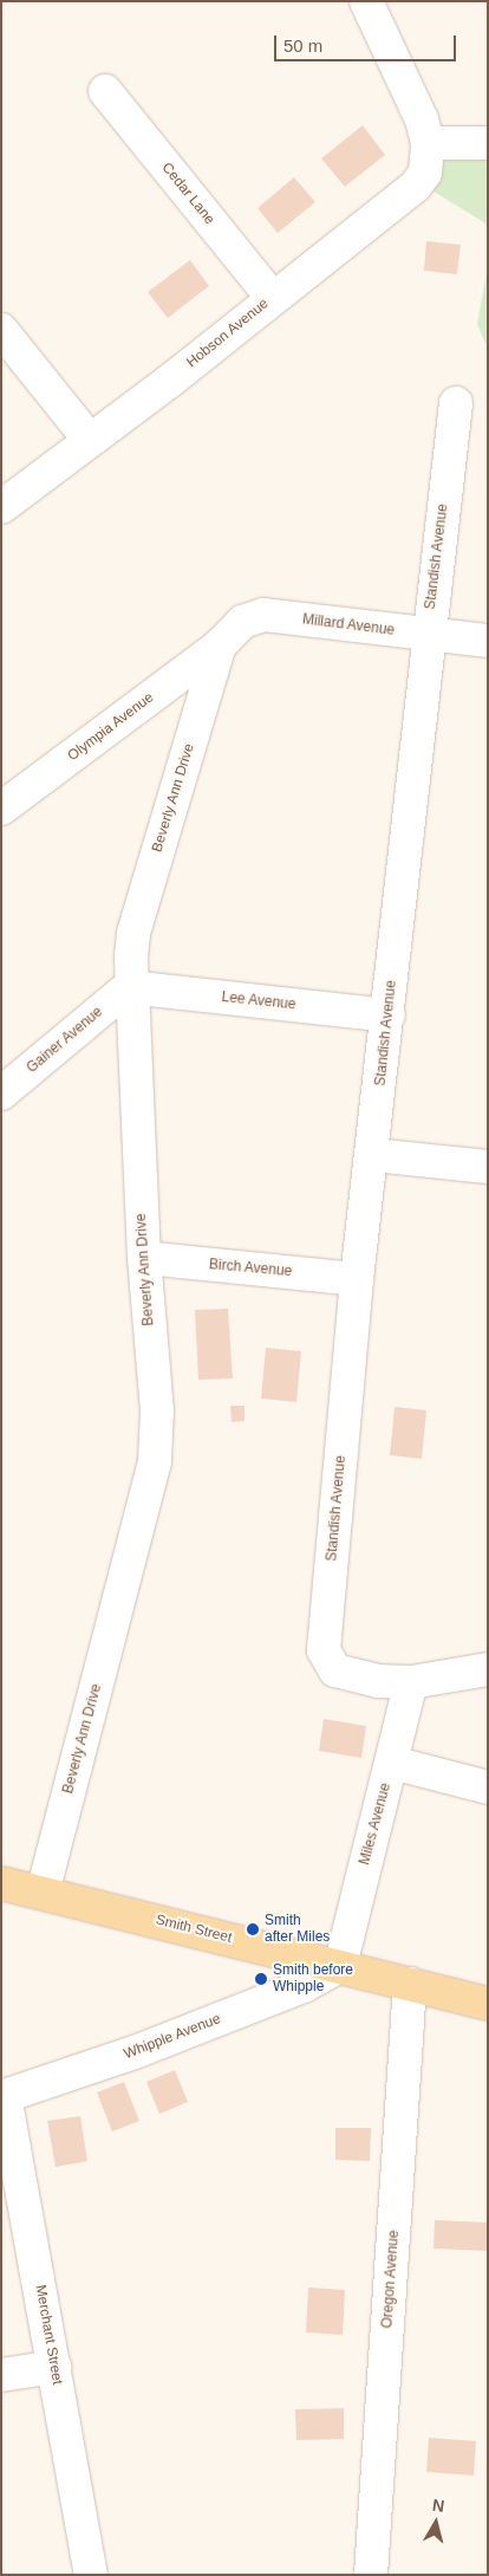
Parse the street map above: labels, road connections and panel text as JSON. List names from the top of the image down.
{
  "streets": {
    "main road": ["Smith Street"],
    "street": [
      "Cedar Lane",
      "Hobson Avenue",
      "Standish Avenue",
      "Millard Avenue",
      "Olympia Avenue",
      "Beverly Ann Drive",
      "Lee Avenue",
      "Gainer Avenue",
      "Birch Avenue",
      "Miles Avenue",
      "Whipple Avenue",
      "Oregon Avenue",
      "Merchant Street"
    ]
  },
  "crossings": [
    ["Cedar Lane", "Hobson Avenue"],
    ["Standish Avenue", "Millard Avenue"],
    ["Standish Avenue", "Lee Avenue"],
    ["Standish Avenue", "Birch Avenue"],
    ["Standish Avenue", "Miles Avenue"],
    ["Millard Avenue", "Olympia Avenue"],
    ["Millard Avenue", "Beverly Ann Drive"],
    ["Olympia Avenue", "Beverly Ann Drive"],
    ["Beverly Ann Drive", "Lee Avenue"],
    ["Beverly Ann Drive", "Gainer Avenue"],
    ["Beverly Ann Drive", "Birch Avenue"],
    ["Beverly Ann Drive", "Smith Street"],
    ["Lee Avenue", "Gainer Avenue"],
    ["Miles Avenue", "Smith Street"],
    ["Miles Avenue", "Whipple Avenue"],
    ["Smith Street", "Whipple Avenue"],
    ["Smith Street", "Oregon Avenue"],
    ["Whipple Avenue", "Merchant Street"]
  ],
  "places": ["Smith after Miles", "Smith before Whipple"],
  "scale_bar": "50 m",
  "north": "top"
}
